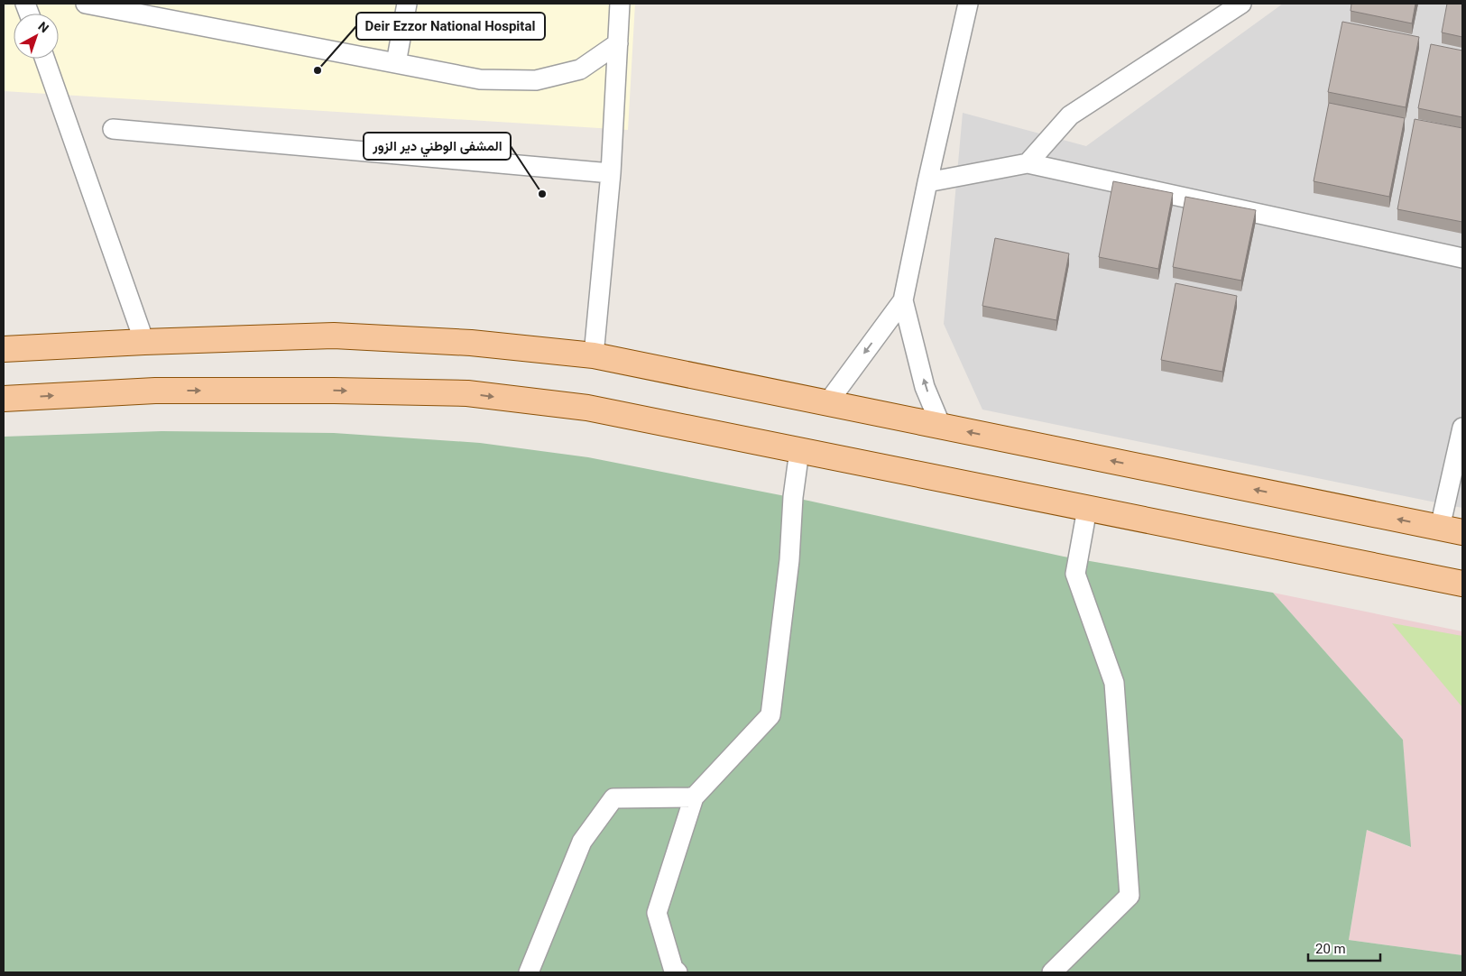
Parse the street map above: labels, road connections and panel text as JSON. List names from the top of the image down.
{
  "places": ["Deir Ezzor National Hospital", "المشفى الوطني دير الزور"],
  "scale_bar": "20 m",
  "north": "top right"
}
